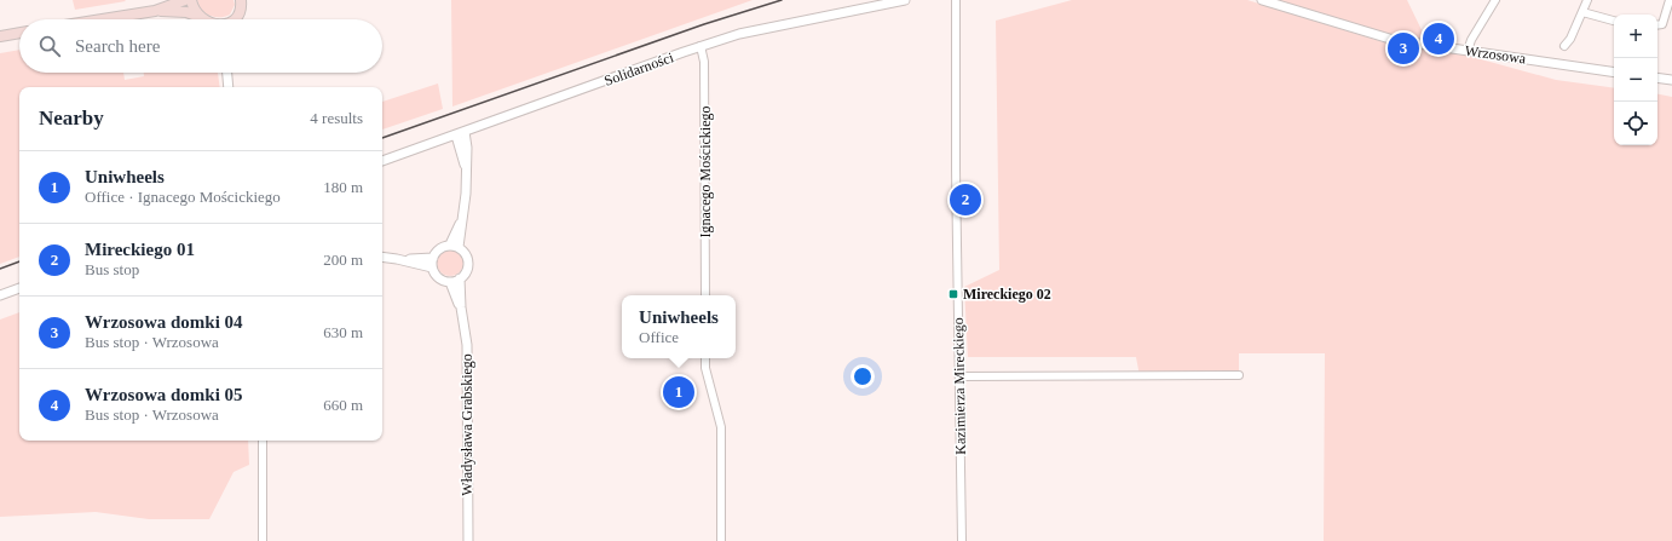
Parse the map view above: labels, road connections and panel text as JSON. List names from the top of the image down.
{
  "streets": {
    "street": [
      "Wrzosowa",
      "Solidarności",
      "Ignacego Mościckiego",
      "Kazimierza Mireckiego",
      "Władysława Grabskiego"
    ]
  },
  "crossings": [
    ["Solidarności", "Ignacego Mościckiego"]
  ],
  "places": {
    "transit": ["Mireckiego 02"]
  },
  "page": {
    "map_buttons": ["+", "−"],
    "search": "Search here",
    "pins": [
      "4",
      "3",
      "2",
      "1"
    ],
    "heading": ["Nearby", "4 results"],
    "list": [
      {
        "mark": "1",
        "name": "Uniwheels",
        "note": "Office · Ignacego Mościckiego",
        "value": "180 m"
      },
      {
        "mark": "2",
        "name": "Mireckiego 01",
        "note": "Bus stop",
        "value": "200 m"
      },
      {
        "mark": "3",
        "name": "Wrzosowa domki 04",
        "note": "Bus stop · Wrzosowa",
        "value": "630 m"
      },
      {
        "mark": "4",
        "name": "Wrzosowa domki 05",
        "note": "Bus stop · Wrzosowa",
        "value": "660 m"
      }
    ],
    "popup": ["Uniwheels", "Office"]
  }
}
